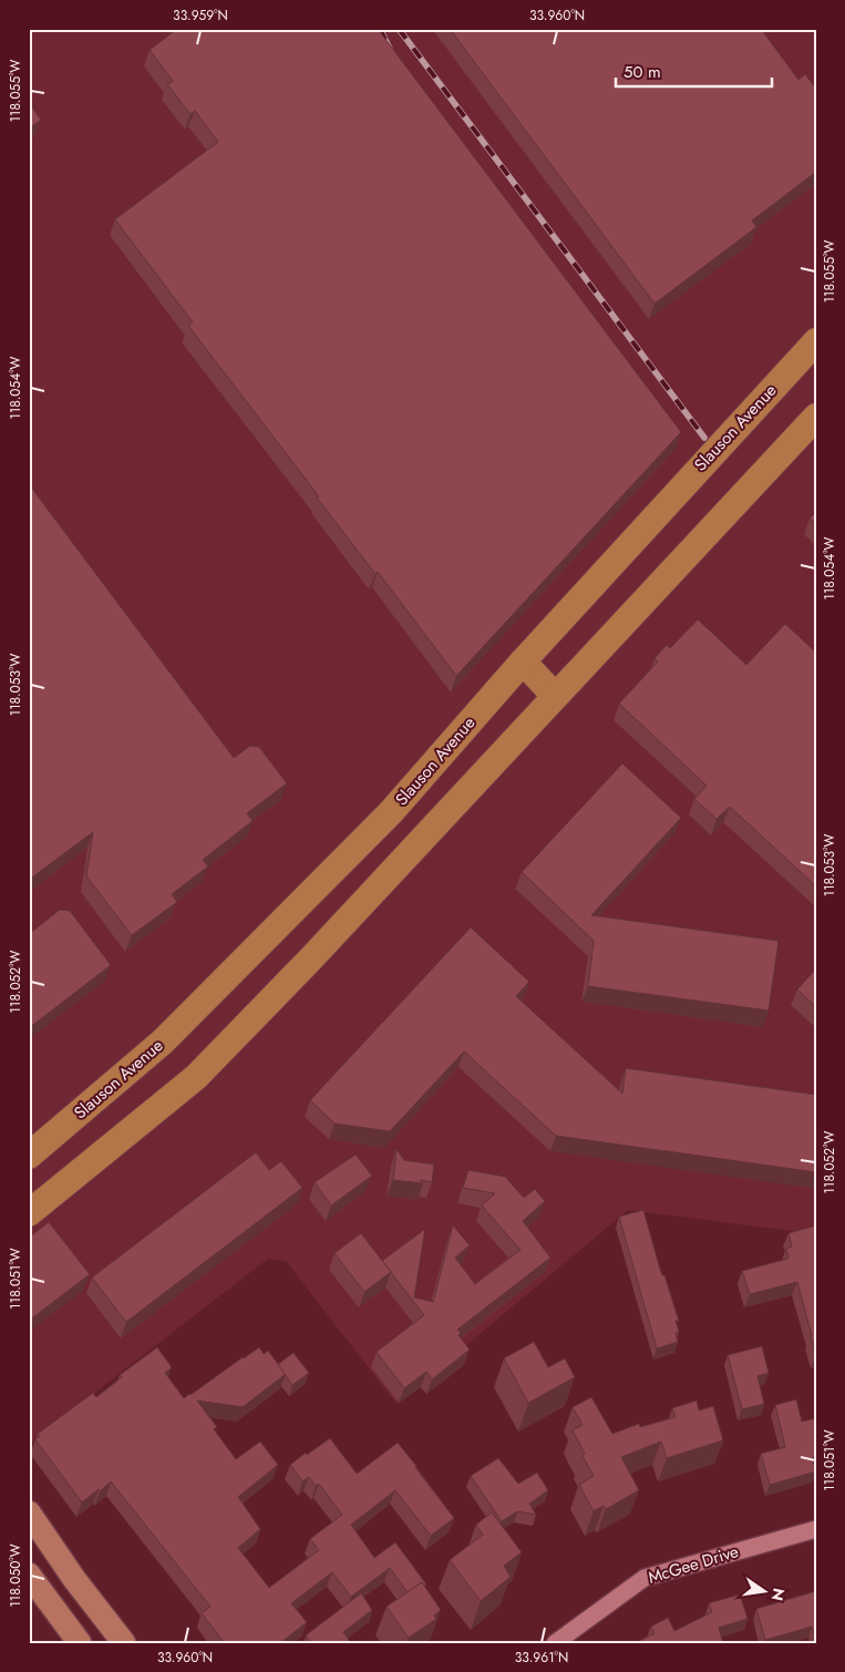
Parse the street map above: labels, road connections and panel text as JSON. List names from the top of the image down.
{
  "streets": {
    "main road": ["Slauson Avenue"],
    "street": ["McGee Drive"]
  },
  "scale_bar": "50 m",
  "north": "right",
  "coordinates": [
    "33.959°N",
    "33.960°N",
    "118.055°W",
    "118.054°W",
    "118.053°W",
    "118.052°W",
    "118.051°W",
    "118.050°W",
    "33.961°N"
  ]
}
